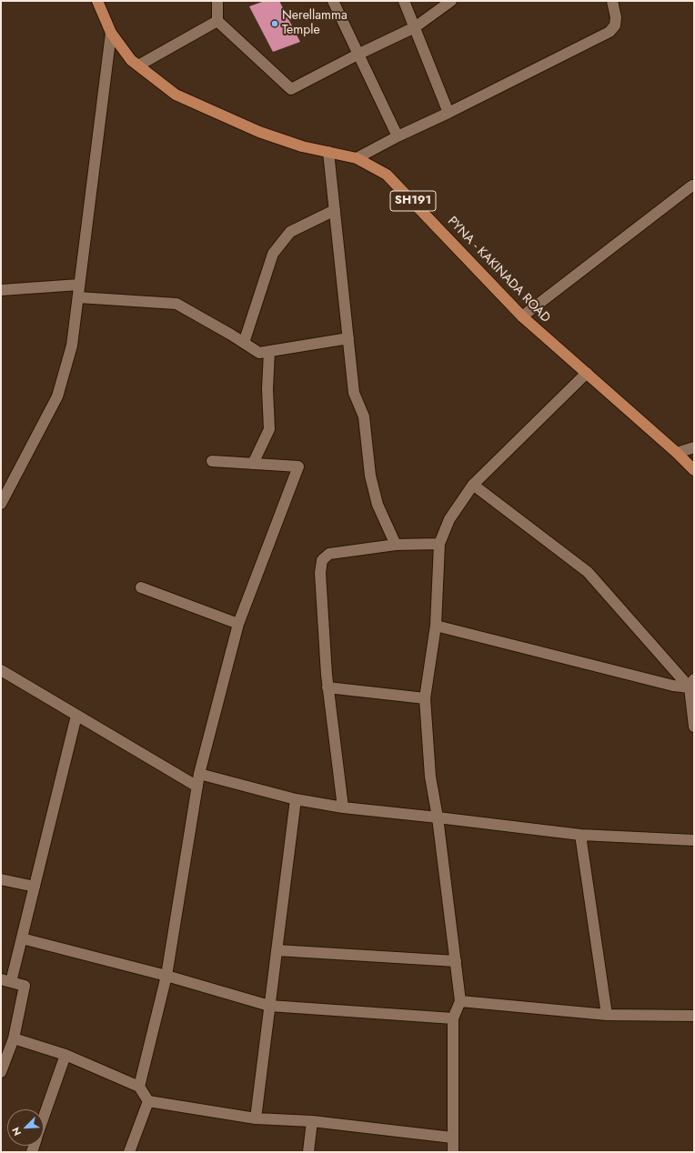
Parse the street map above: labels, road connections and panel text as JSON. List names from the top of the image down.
{
  "streets": {
    "main road": ["SH191", "PYNA - KAKINADA ROAD"]
  },
  "places": ["Nerellamma Temple"],
  "north": "bottom left"
}
